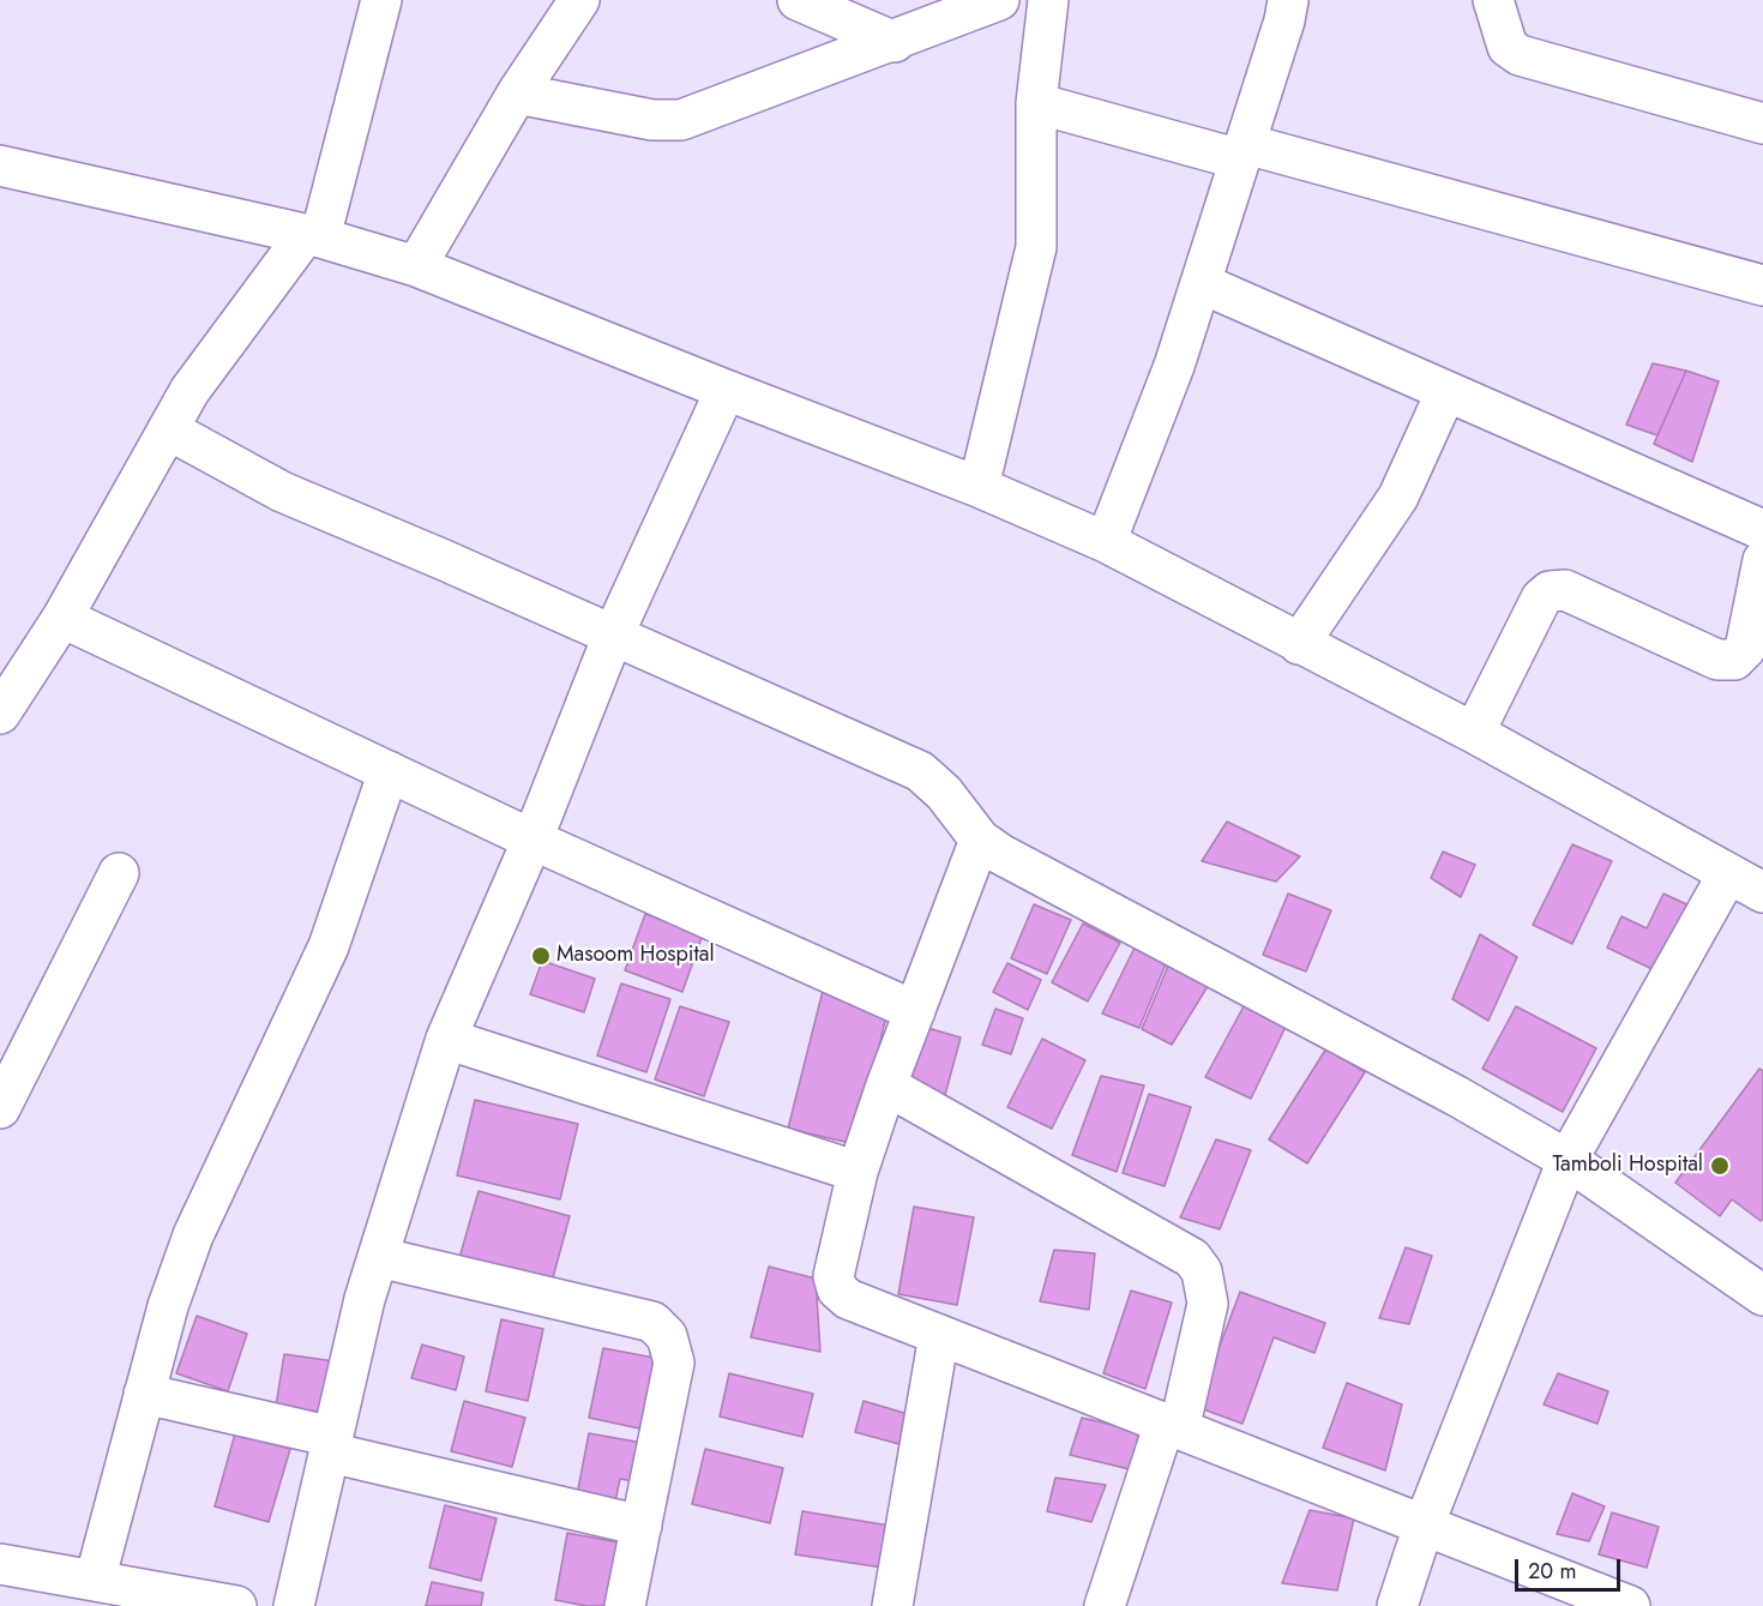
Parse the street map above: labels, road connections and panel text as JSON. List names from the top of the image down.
{
  "places": ["Masoom Hospital", "Tamboli Hospital"],
  "scale_bar": "20 m"
}
